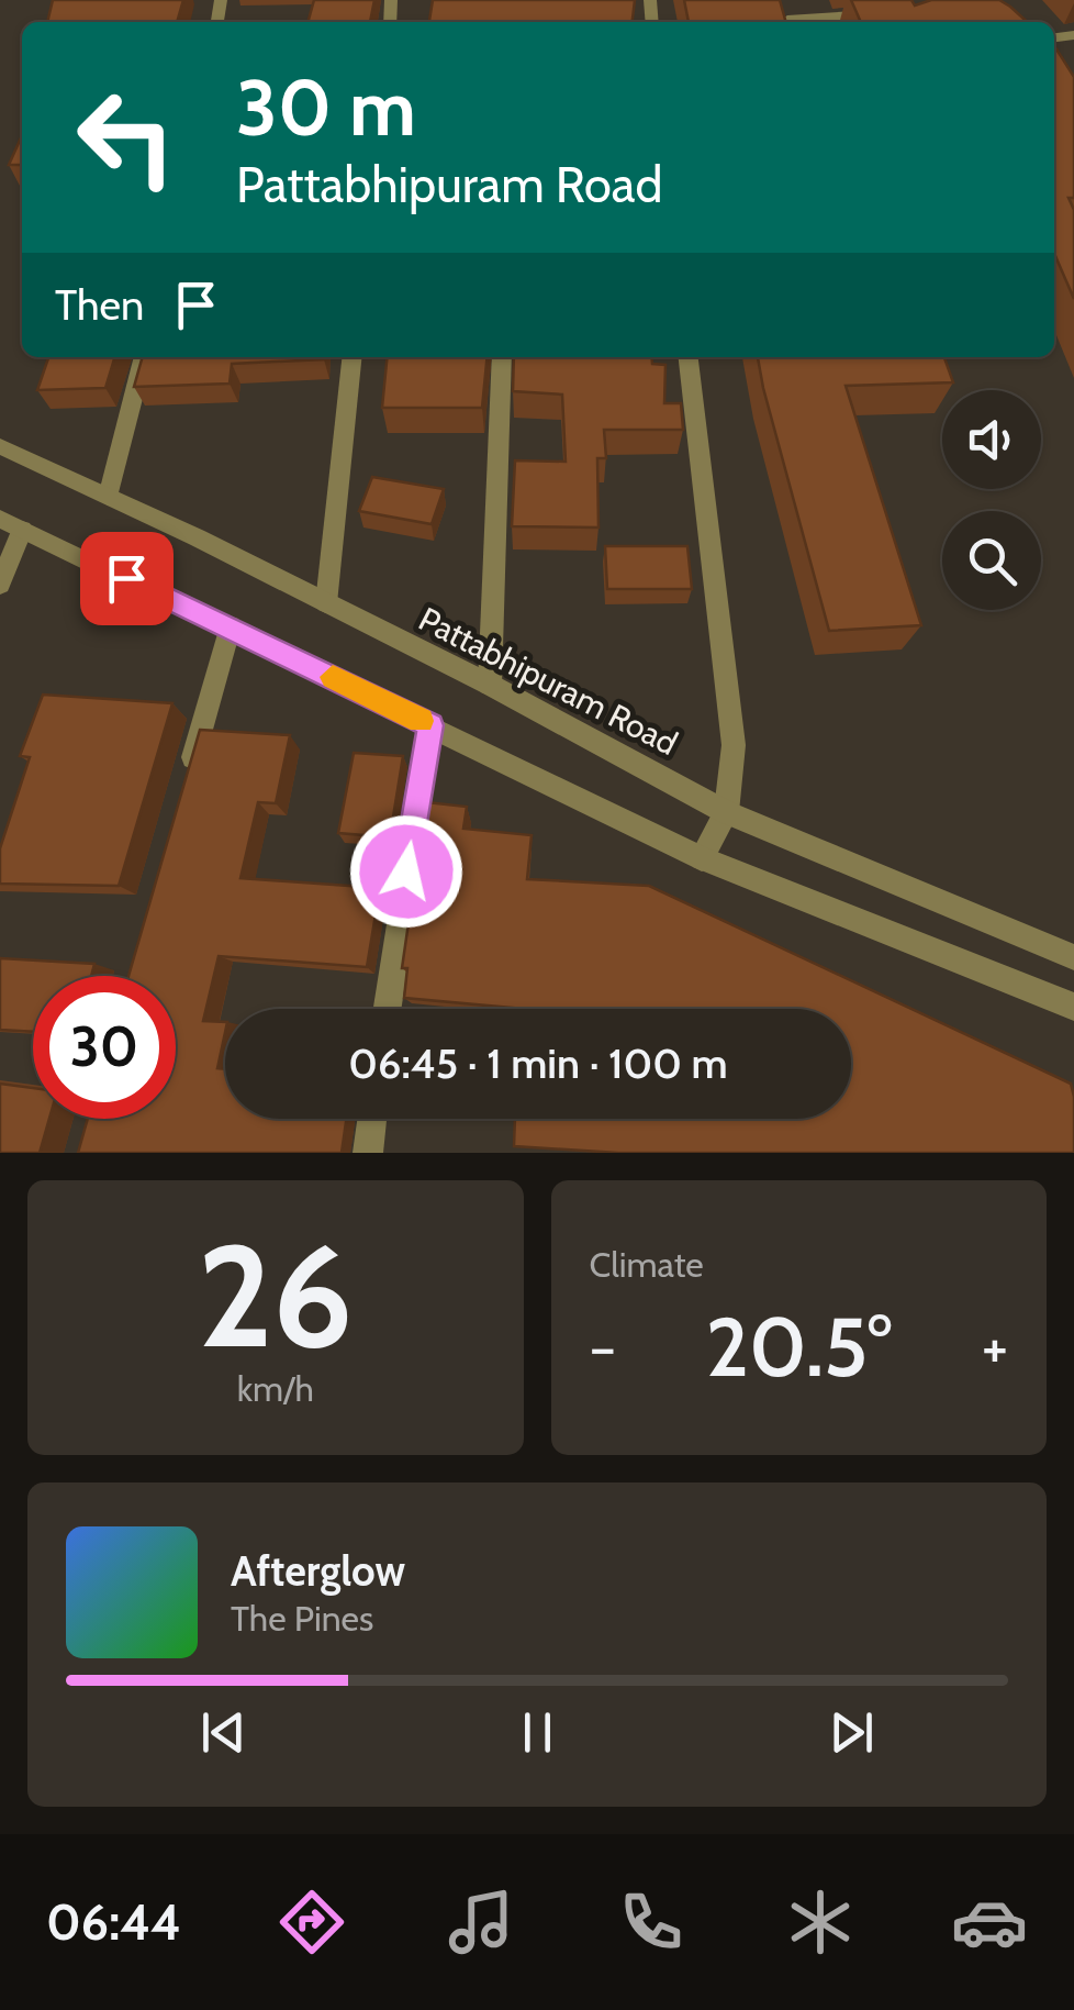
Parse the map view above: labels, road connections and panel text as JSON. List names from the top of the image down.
{
  "streets": {
    "street": ["Pattabhipuram Road"]
  },
  "page": {
    "turn": ["30 m", "Pattabhipuram Road"],
    "then": "Then",
    "limit": "30",
    "trip": "06:45 · 1 min · 100 m",
    "tile": [
      ["26", "km/h"],
      "Climate"
    ],
    "heat": ["−", "20.5°", "+"],
    "song": ["Afterglow", "The Pines"],
    "tabs": "06:44"
  }
}
